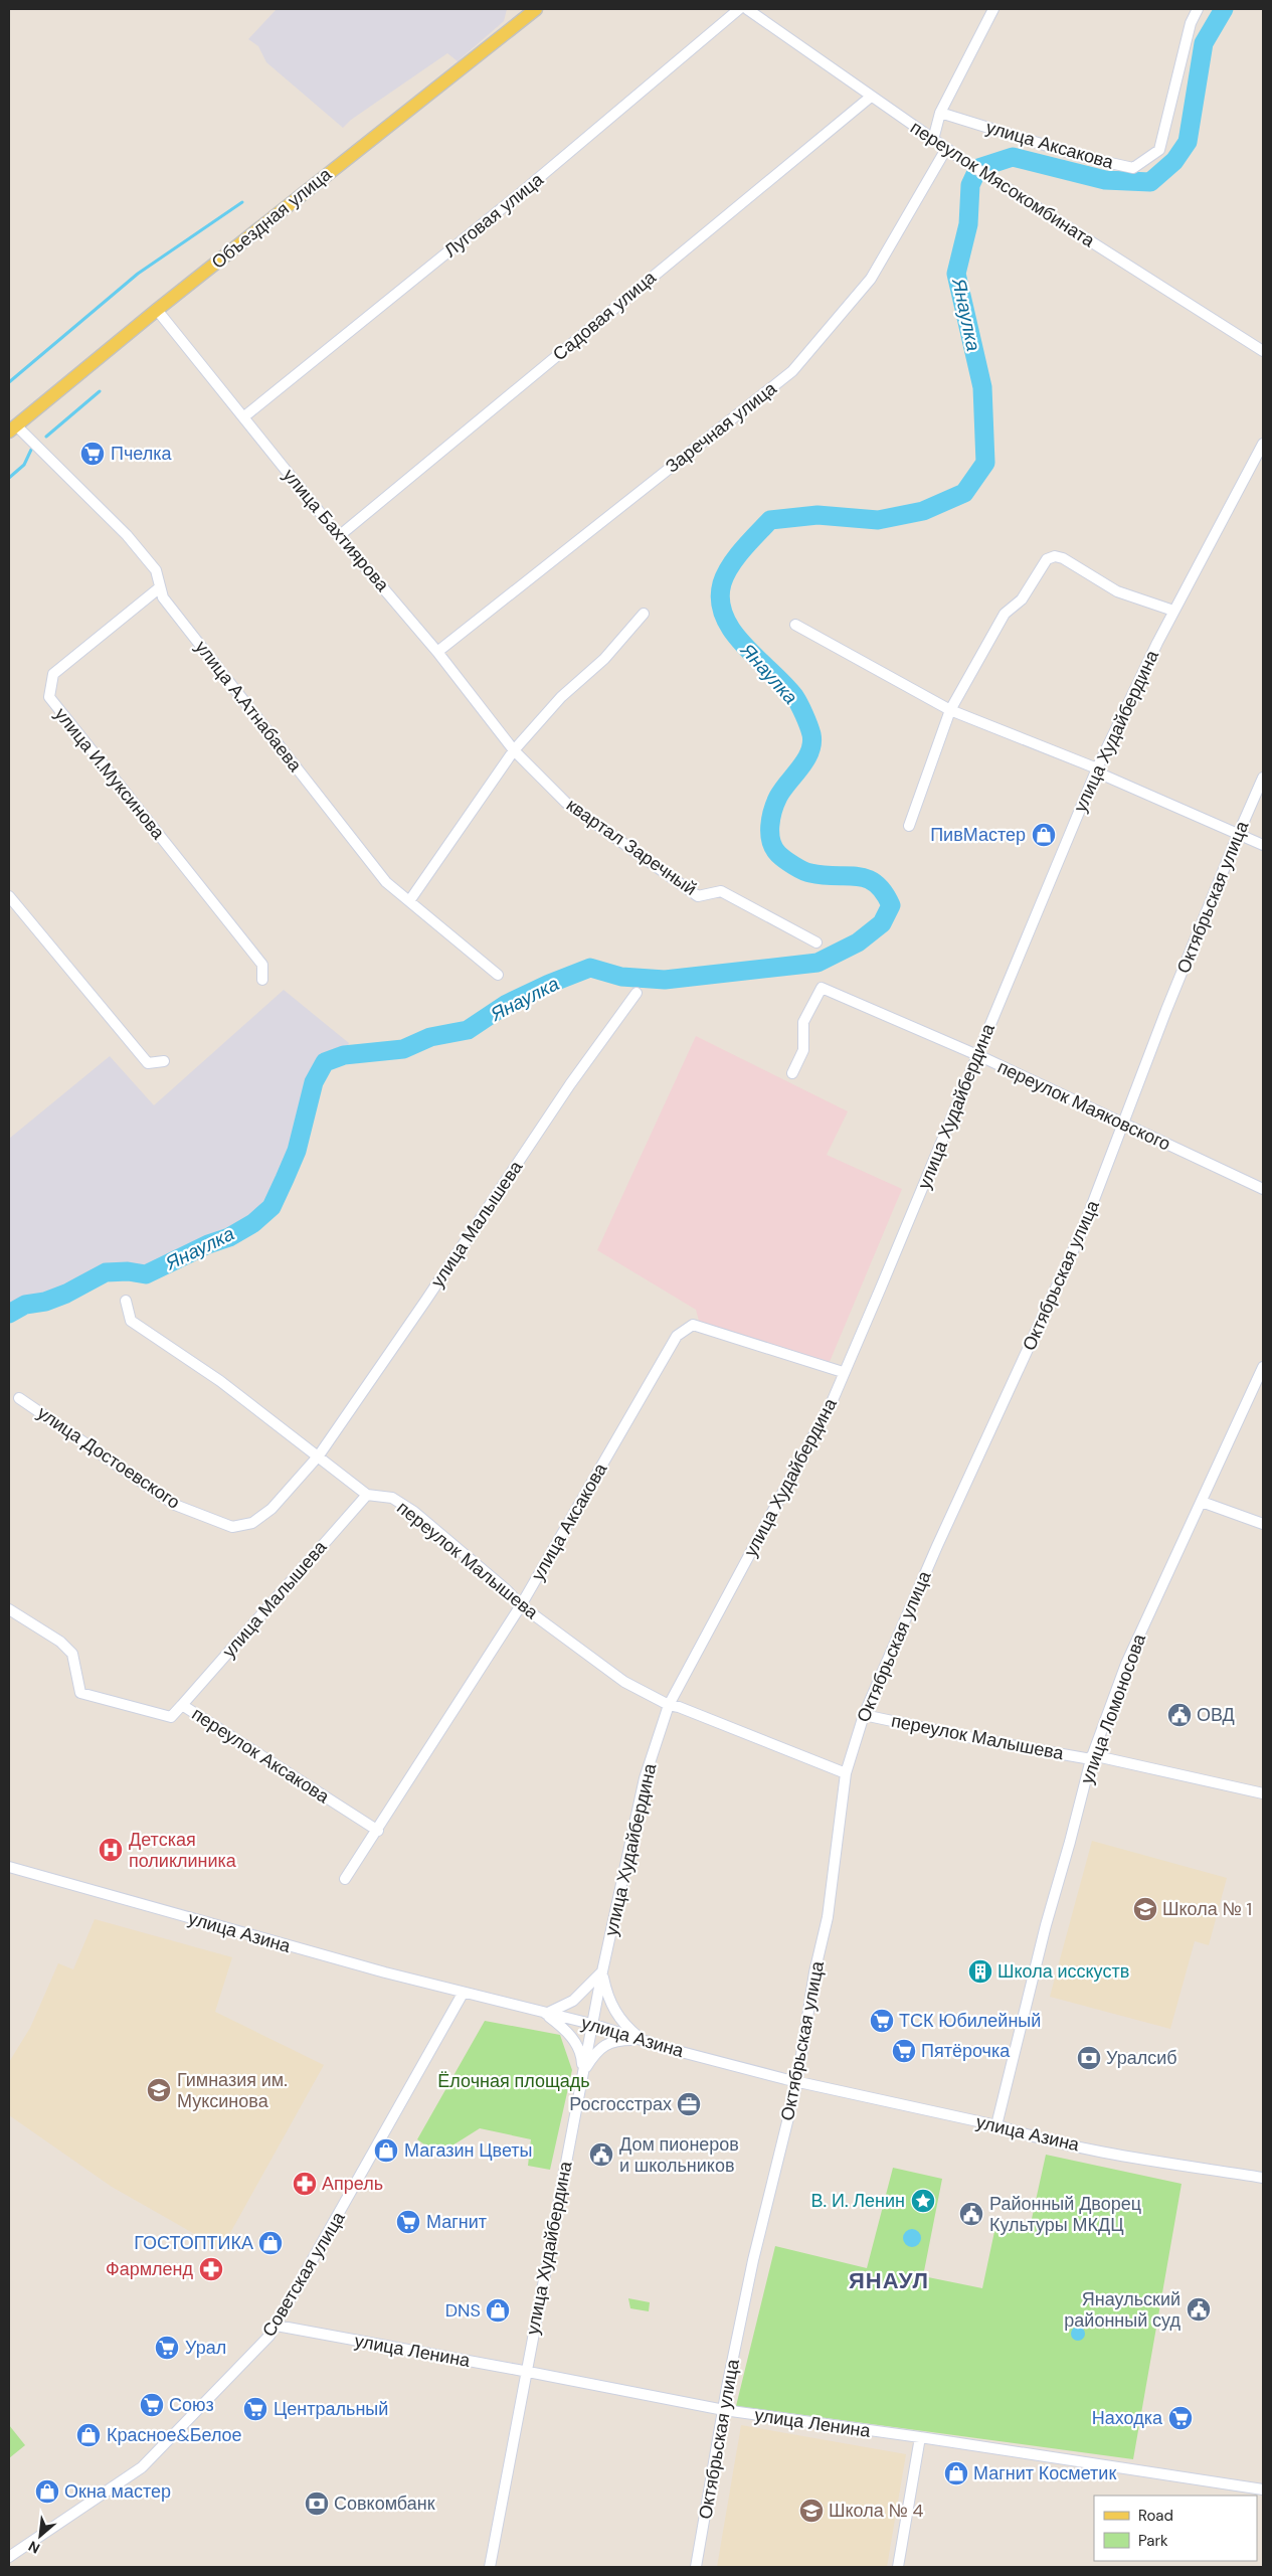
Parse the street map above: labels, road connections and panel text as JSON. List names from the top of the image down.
{
  "streets": {
    "main road": ["Объездная улица"],
    "street": [
      "улица Аксакова",
      "переулок Мясокомбината",
      "Луговая улица",
      "Садовая улица",
      "Заречная улица",
      "улица Бахтиярова",
      "улица А.Атнабаева",
      "улица Худайбердина",
      "улица И.Муксинова",
      "квартал Заречный",
      "Октябрьская улица",
      "переулок Маяковского",
      "улица Малышева",
      "улица Достоевского",
      "переулок Малышева",
      "улица Ломоносова",
      "переулок Аксакова",
      "улица Азина",
      "Советская улица",
      "улица Ленина"
    ]
  },
  "crossings": [
    ["улица Аксакова", "улица Худайбердина"],
    ["улица Аксакова", "переулок Малышева"],
    ["улица Аксакова", "переулок Аксакова"],
    ["переулок Мясокомбината", "Садовая улица"],
    ["переулок Мясокомбината", "Заречная улица"],
    ["Луговая улица", "улица Бахтиярова"],
    ["Объездная улица", "улица Бахтиярова"],
    ["Объездная улица", "улица А.Атнабаева"],
    ["Садовая улица", "улица Бахтиярова"],
    ["Заречная улица", "улица Бахтиярова"],
    ["улица Бахтиярова", "квартал Заречный"],
    ["улица А.Атнабаева", "улица И.Муксинова"],
    ["улица Худайбердина", "переулок Маяковского"],
    ["улица Худайбердина", "переулок Малышева"],
    ["улица Худайбердина", "улица Азина"],
    ["улица Худайбердина", "улица Ленина"],
    ["Октябрьская улица", "переулок Маяковского"],
    ["Октябрьская улица", "переулок Малышева"],
    ["Октябрьская улица", "улица Азина"],
    ["Октябрьская улица", "улица Ленина"],
    ["улица Малышева", "улица Достоевского"],
    ["улица Малышева", "переулок Малышева"],
    ["улица Малышева", "переулок Аксакова"],
    ["переулок Малышева", "улица Ломоносова"],
    ["улица Ломоносова", "улица Азина"],
    ["улица Азина", "Советская улица"],
    ["Советская улица", "улица Ленина"]
  ],
  "districts": ["ЯНАУЛ"],
  "water": ["Янаулка"],
  "parks": ["Ёлочная площадь"],
  "places": {
    "supermarket": [
      "Пчелка",
      "ТСК Юбилейный",
      "Пятёрочка",
      "Магнит",
      "Урал",
      "Союз",
      "Центральный",
      "Находка"
    ],
    "shop": [
      "ПивМастер",
      "Магазин Цветы",
      "ГОСТОПТИКА",
      "DNS",
      "Красное&Белое",
      "Магнит Косметик",
      "Окна мастер"
    ],
    "public building": [
      "ОВД",
      "Дом пионеров и школьников",
      "Районный Дворец Культуры МКДЦ",
      "Янаульский районный суд"
    ],
    "hospital": ["Детская поликлиника"],
    "school or university": ["Школа № 1", "Гимназия им. Муксинова", "Школа № 4"],
    "building": ["Школа исскуств"],
    "bank": ["Уралсиб", "Совкомбанк"],
    "office": ["Росгосстрах"],
    "pharmacy": ["Апрель", "Фармленд"],
    "place": ["В. И. Ленин"]
  },
  "legend": ["Road", "Park"],
  "north": "bottom left"
}
